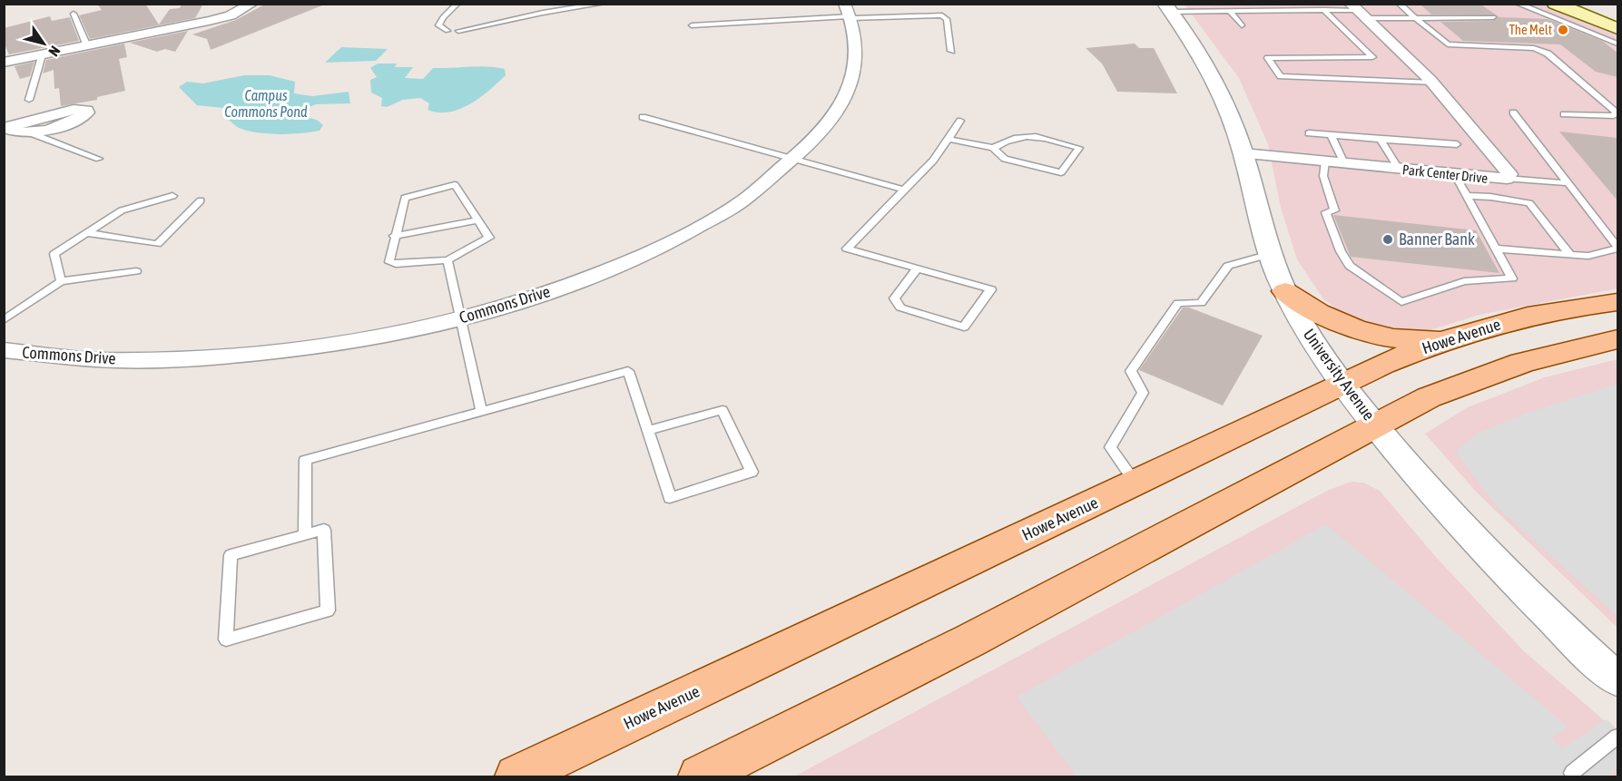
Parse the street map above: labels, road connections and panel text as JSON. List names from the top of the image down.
{
  "streets": {
    "main road": ["Howe Avenue"],
    "street": ["Park Center Drive", "Commons Drive", "University Avenue"]
  },
  "crossings": [
    ["Park Center Drive", "University Avenue"],
    ["Howe Avenue", "University Avenue"]
  ],
  "water": ["Campus Commons Pond"],
  "places": ["The Melt", "Banner Bank"],
  "north": "bottom right"
}
